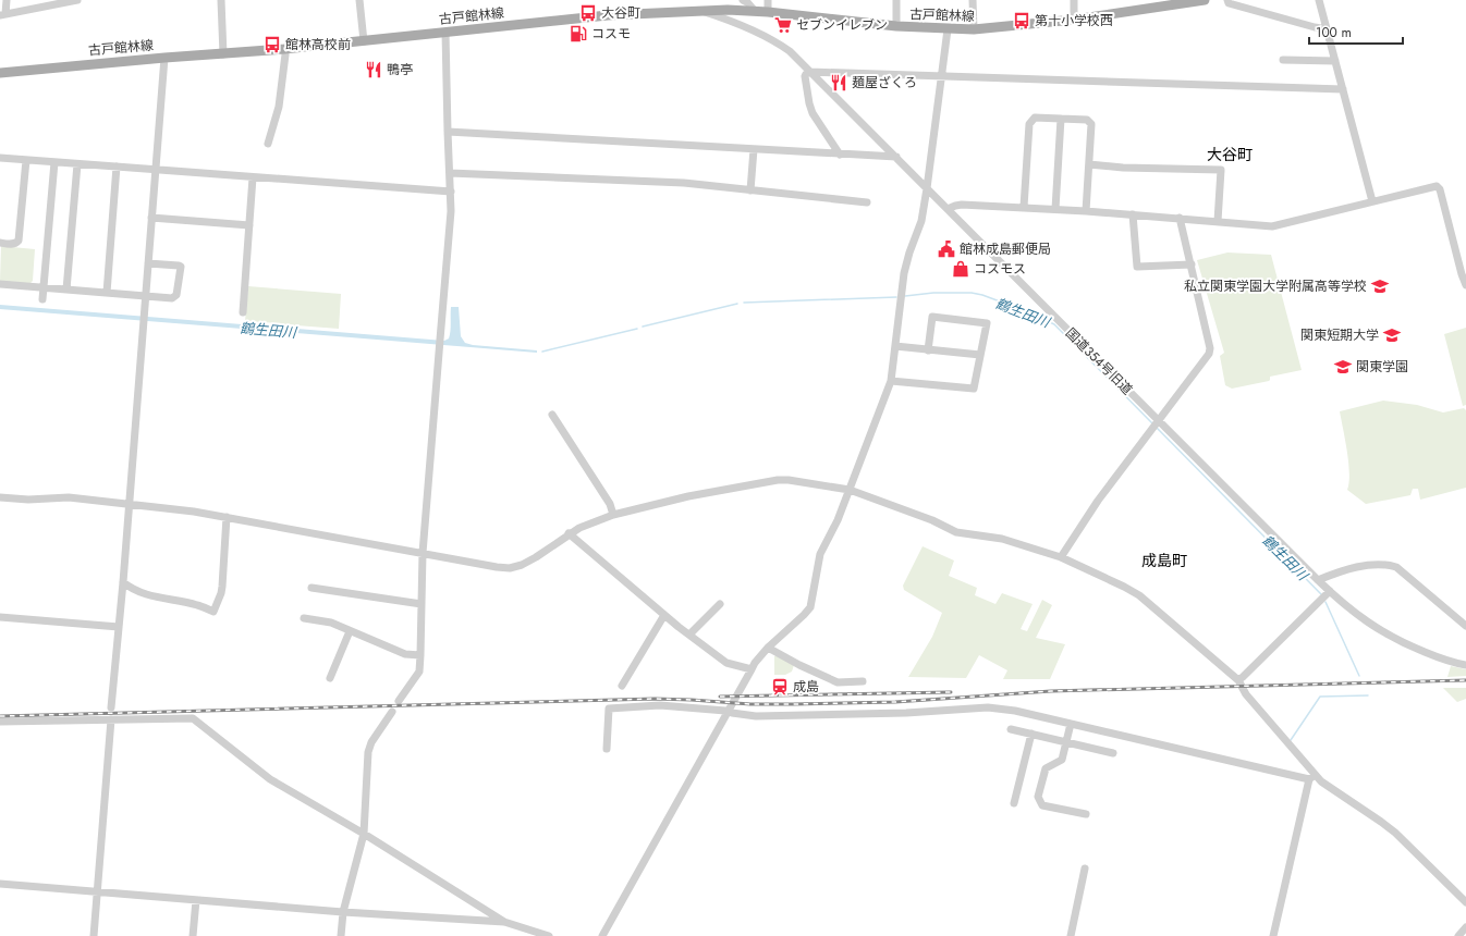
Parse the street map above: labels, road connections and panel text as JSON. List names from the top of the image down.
{
  "streets": {
    "main road": ["古戸館林線"],
    "street": ["国道354号旧道"]
  },
  "crossings": [
    ["古戸館林線", "国道354号旧道"]
  ],
  "districts": ["大谷町", "成島町"],
  "water": ["鶴生田川"],
  "places": {
    "bus stop": ["大谷町", "第十小学校西", "館林高校前"],
    "supermarket": ["セブンイレブン"],
    "fuel station": ["コスモ"],
    "restaurant": ["鴨亭", "麺屋ざくろ"],
    "public building": ["館林成島郵便局"],
    "shop": ["コスモス"],
    "school or university": ["私立関東学園大学附属高等学校", "関東短期大学", "関東学園"],
    "station": ["成島"]
  },
  "scale_bar": "100 m"
}
